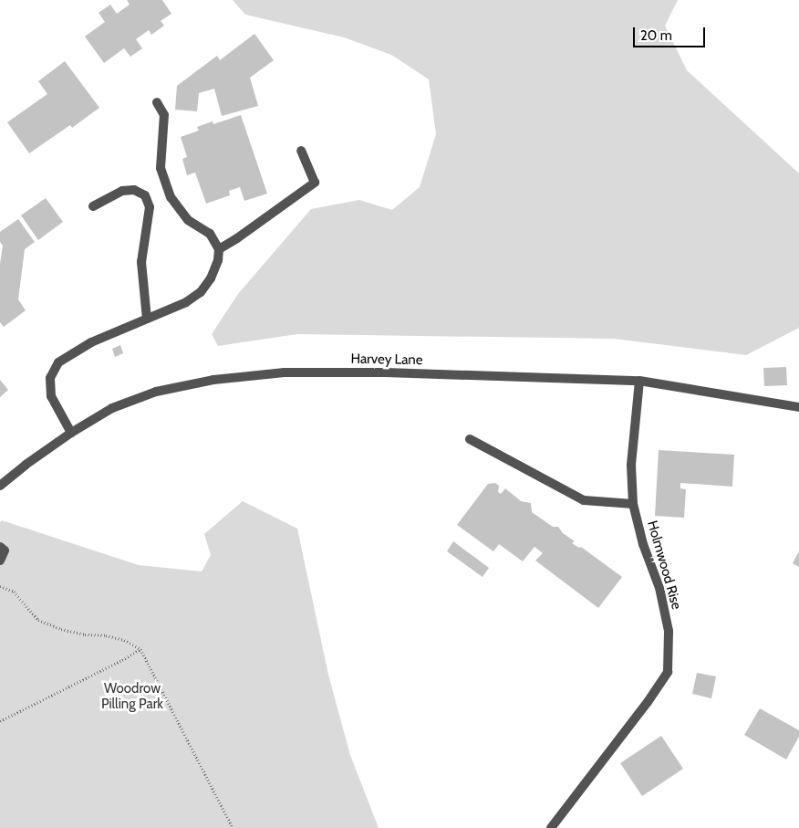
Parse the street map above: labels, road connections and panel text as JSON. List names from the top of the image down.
{
  "streets": {
    "street": ["Harvey Lane", "Holmwood Rise"]
  },
  "crossings": [
    ["Harvey Lane", "Holmwood Rise"]
  ],
  "parks": ["Woodrow Pilling Park"],
  "scale_bar": "20 m"
}
